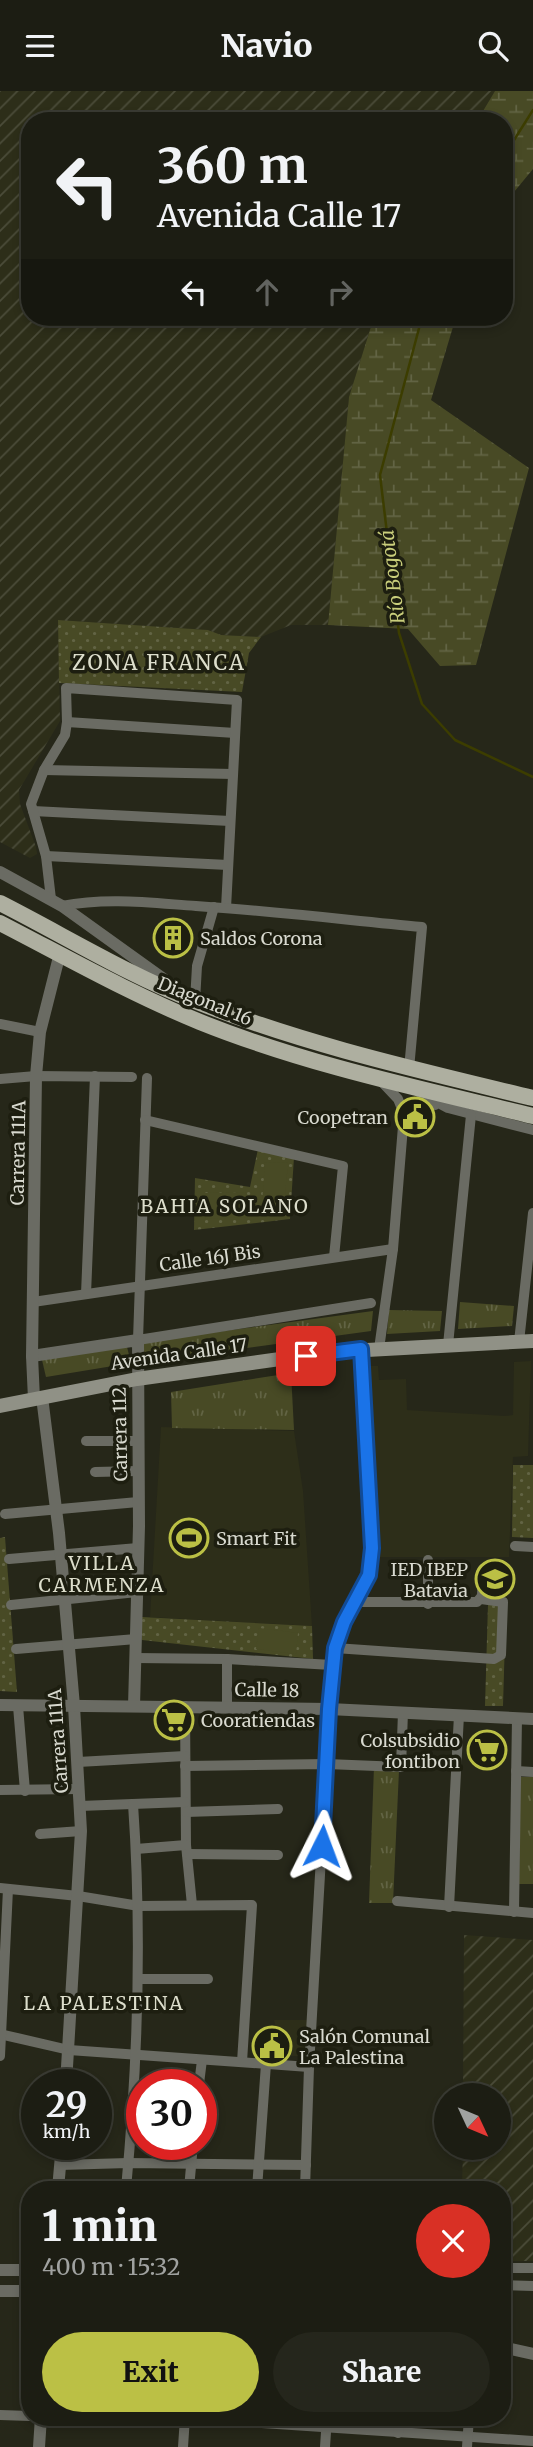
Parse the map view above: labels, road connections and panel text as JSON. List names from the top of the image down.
{
  "streets": {
    "main road": ["Diagonal 16", "Avenida Calle 17"],
    "street": [
      "Carrera 111A",
      "Calle 16J Bis",
      "Carrera 112",
      "Calle 18"
    ]
  },
  "crossings": [
    ["Diagonal 16", "Carrera 111A"],
    ["Carrera 111A", "Calle 16J Bis"],
    ["Carrera 111A", "Avenida Calle 17"],
    ["Carrera 111A", "Calle 18"],
    ["Calle 16J Bis", "Carrera 112"],
    ["Avenida Calle 17", "Carrera 112"],
    ["Carrera 112", "Calle 18"]
  ],
  "districts": [
    "ZONA FRANCA",
    "BAHIA SOLANO",
    "VILLA CARMENZA",
    "LA PALESTINA"
  ],
  "water": ["Río Bogotá"],
  "places": {
    "building": ["Saldos Corona"],
    "public building": ["Coopetran", "Salón Comunal La Palestina"],
    "sports": ["Smart Fit"],
    "school or university": ["IED IBEP Batavia"],
    "supermarket": ["Cooratiendas", "Colsubsidio fontibon"]
  },
  "north": "bottom right",
  "page": {
    "header": "Navio",
    "turn": ["360 m", "Avenida Calle 17"],
    "speed": "29 km/h",
    "limit": "30",
    "heading": ["1 min", "400 m · 15:32"],
    "buttons": ["Exit", "Share"]
  }
}
